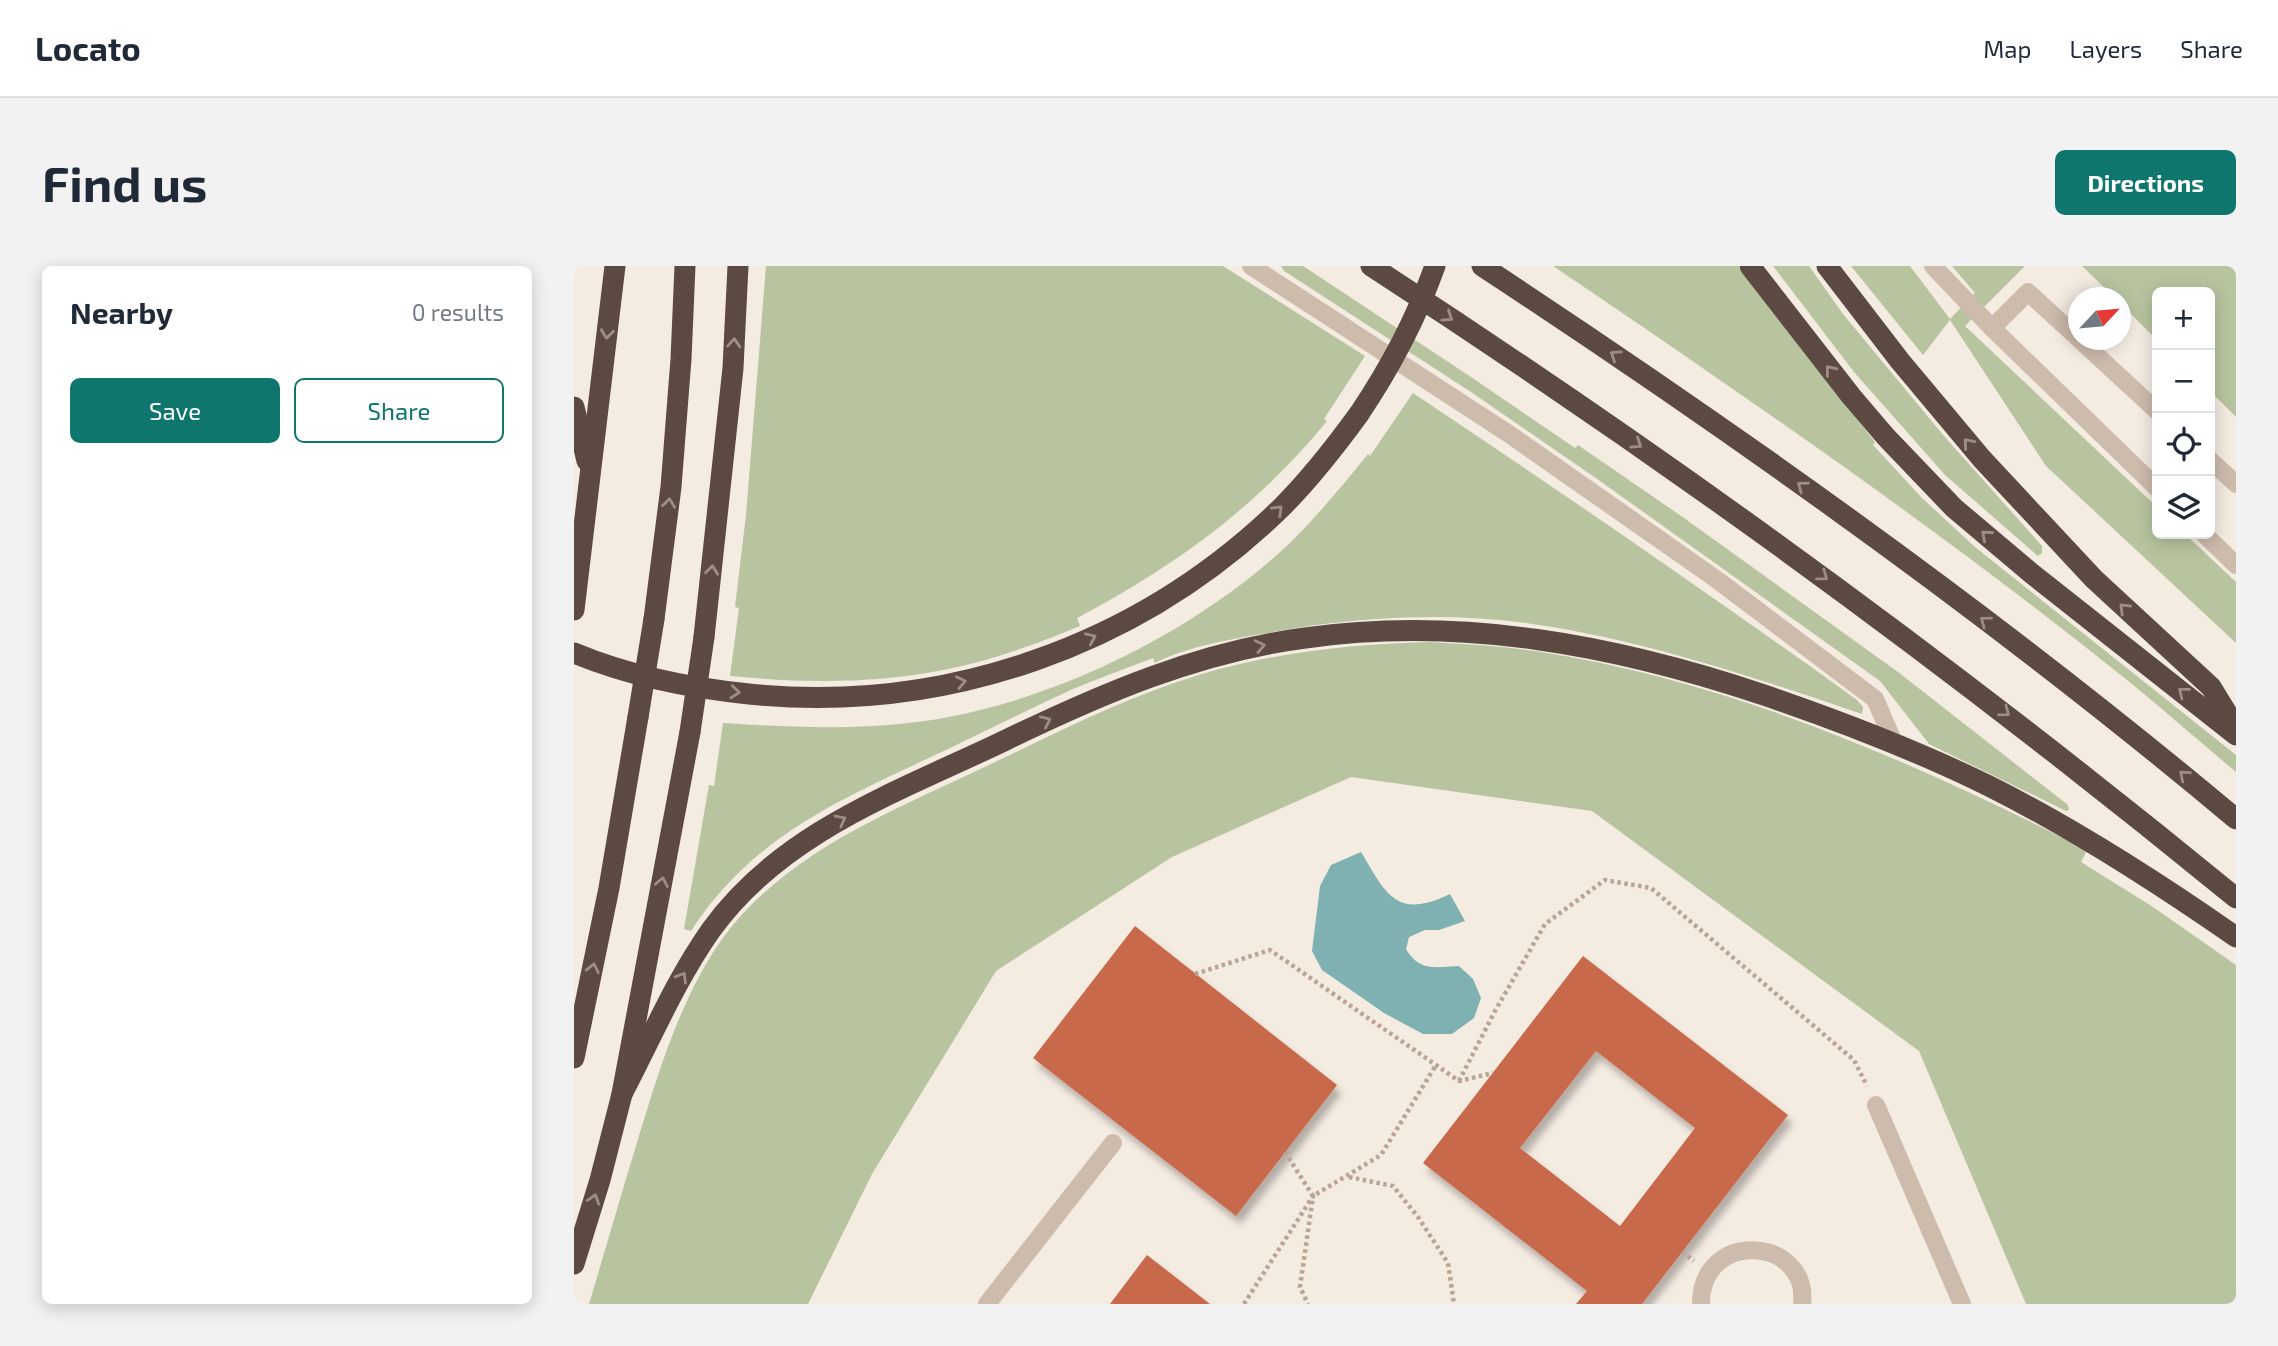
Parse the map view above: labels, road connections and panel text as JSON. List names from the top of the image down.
{
  "north": "top right",
  "page": {
    "header": "Locato",
    "nav": ["Map", "Layers", "Share"],
    "buttons": [
      "Directions",
      ["Save", "Share"]
    ],
    "title": "Find us",
    "heading": ["Nearby", "0 results"],
    "map_buttons": ["+", "−"]
  }
}
